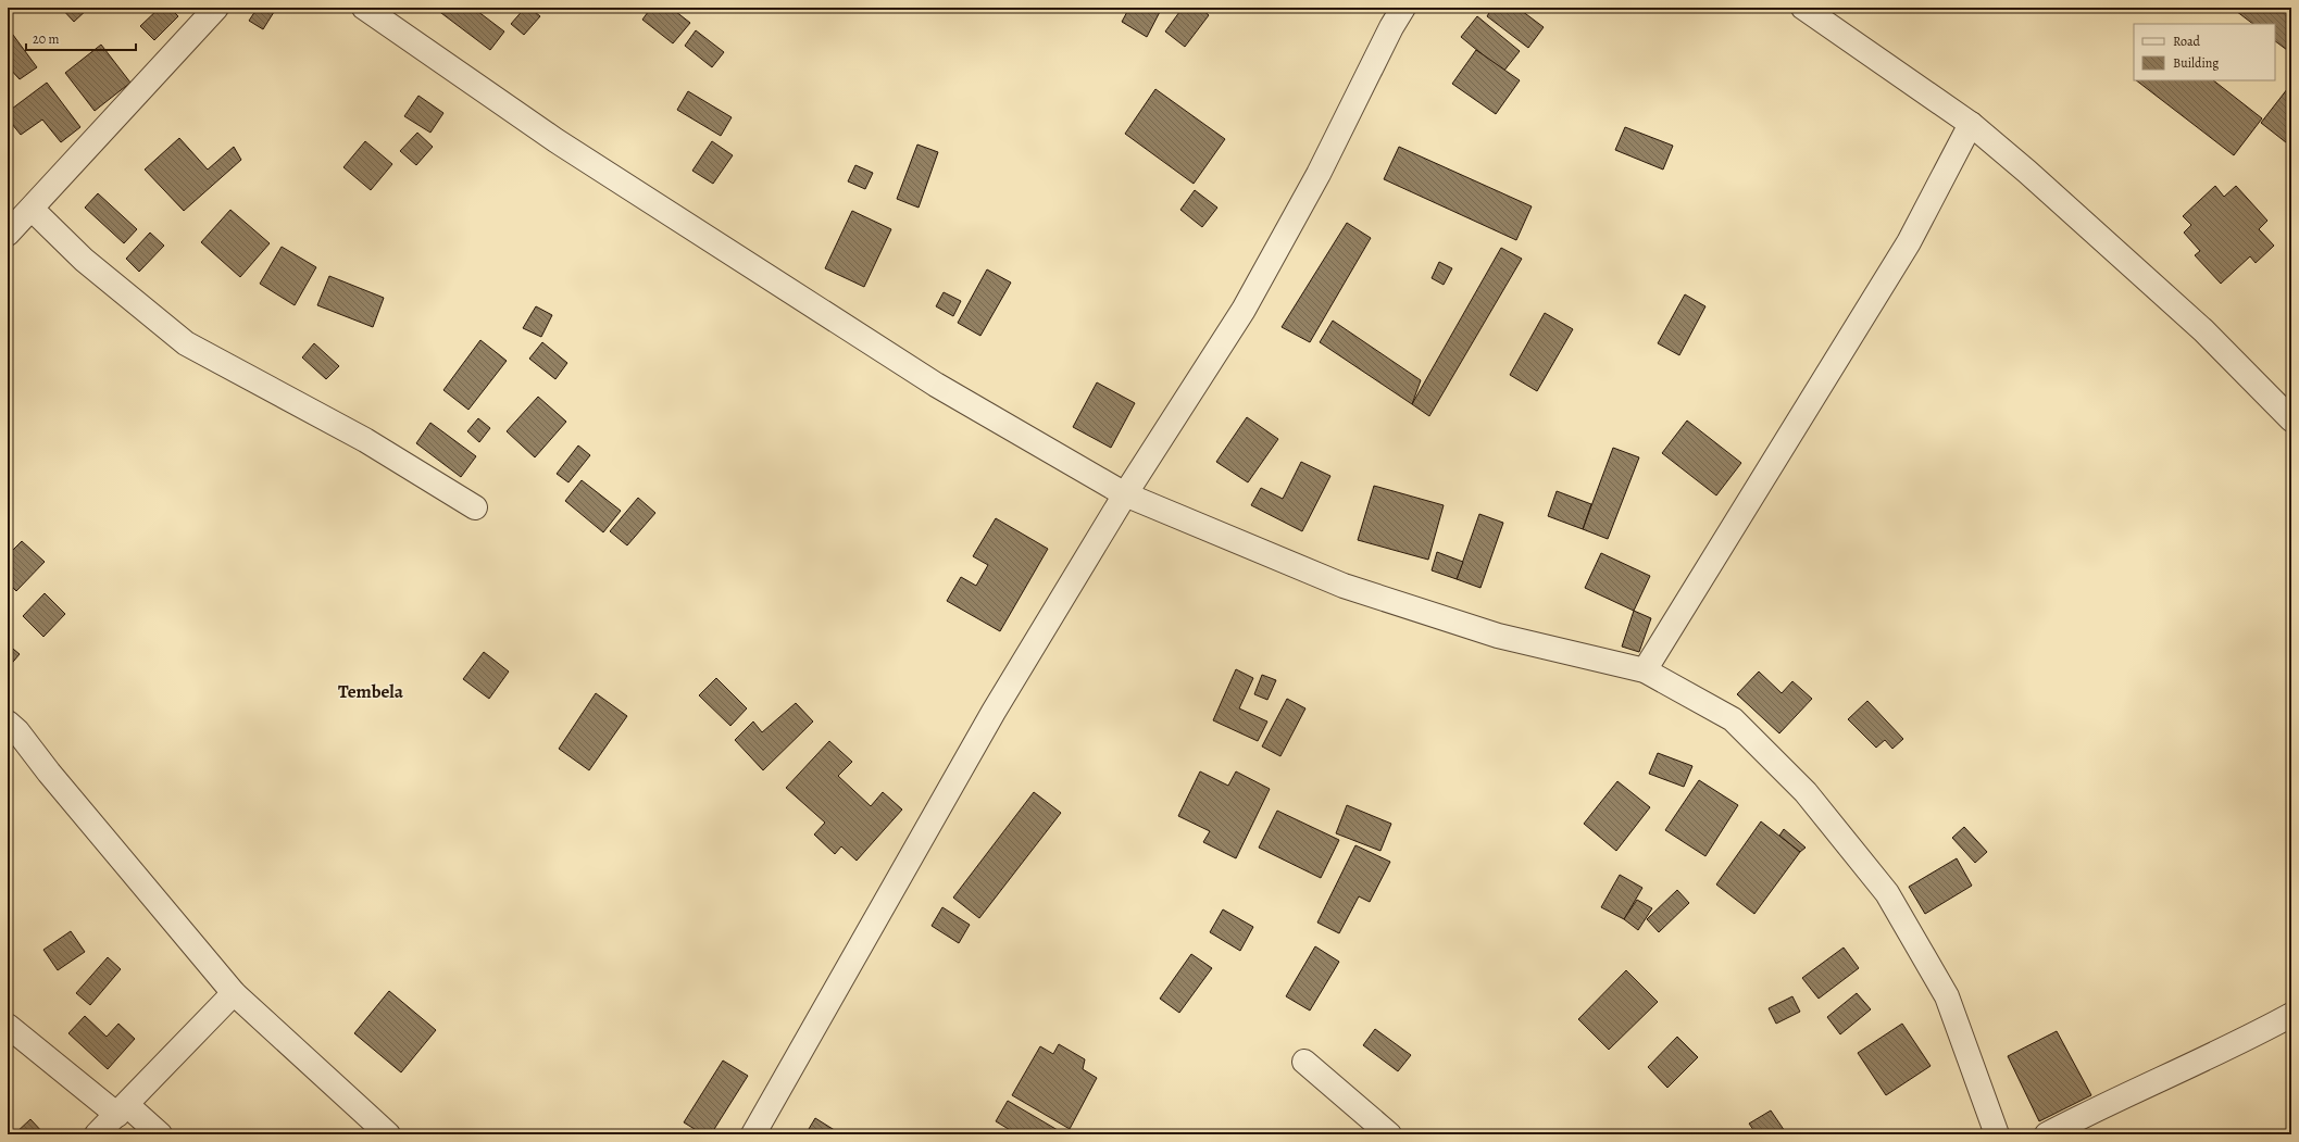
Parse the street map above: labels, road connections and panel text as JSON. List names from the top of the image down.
{
  "districts": ["Tembela"],
  "legend": ["Road", "Building"],
  "scale_bar": "20 m"
}
